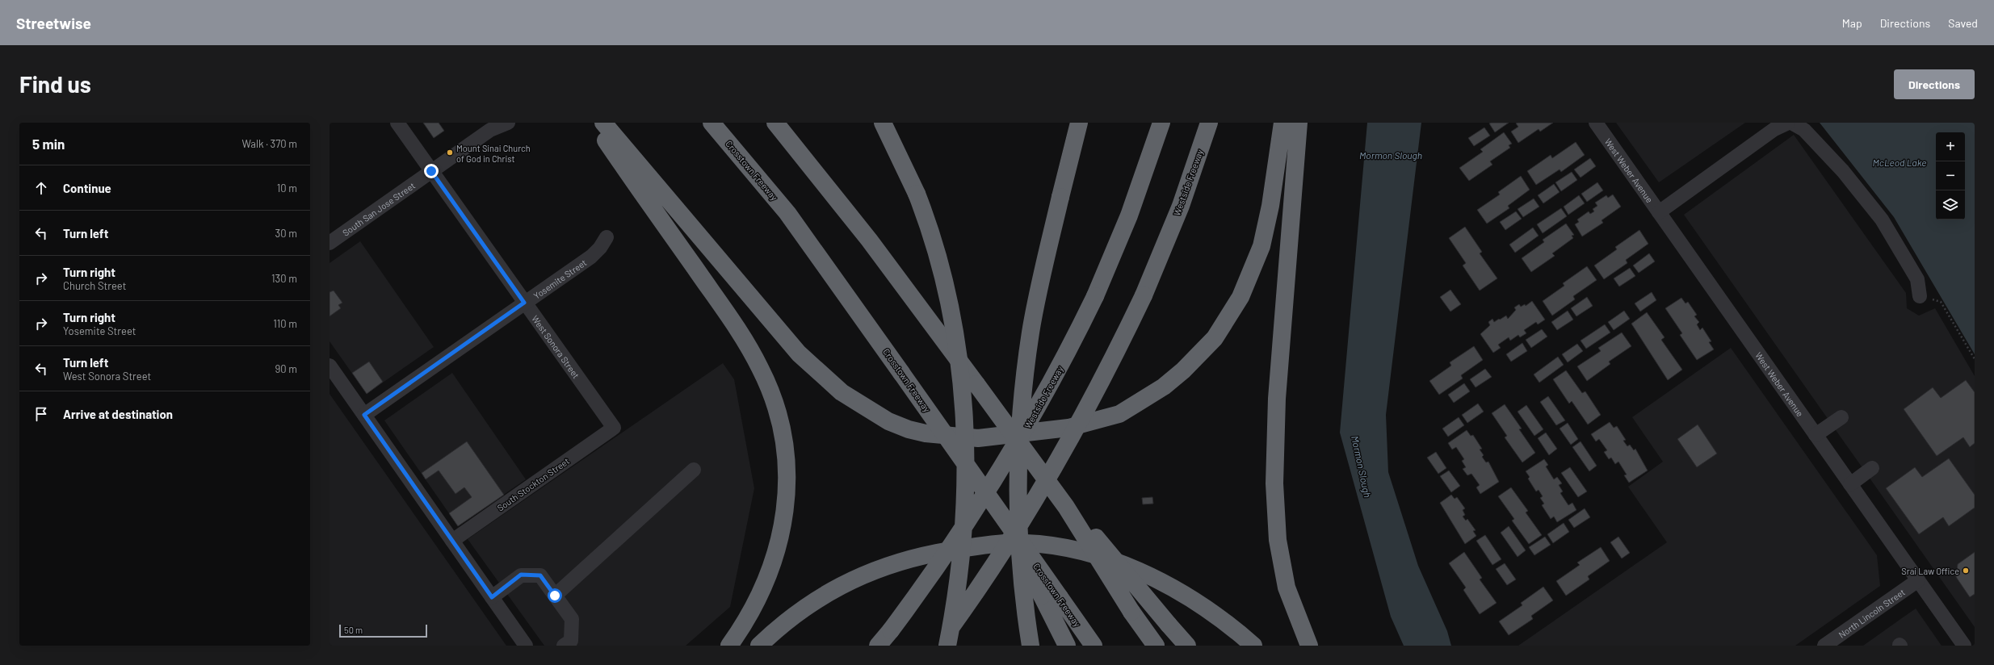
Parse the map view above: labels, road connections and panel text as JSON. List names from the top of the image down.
{
  "streets": {
    "highway": ["Crosstown Freeway", "Westside Freeway"],
    "street": [
      "West Weber Avenue",
      "South San Jose Street",
      "Yosemite Street",
      "West Sonora Street",
      "South Stockton Street",
      "North Lincoln Street"
    ]
  },
  "crossings": [
    ["West Weber Avenue", "North Lincoln Street"],
    ["South San Jose Street", "West Sonora Street"],
    ["Yosemite Street", "West Sonora Street"],
    ["West Sonora Street", "South Stockton Street"]
  ],
  "water": ["Mormon Slough", "McLeod Lake"],
  "places": ["Mount Sinai Church of God in Christ", "Srai Law Office"],
  "scale_bar": "50 m",
  "page": {
    "header": "Streetwise",
    "nav": ["Map", "Directions", "Saved"],
    "buttons": "Directions",
    "title": "Find us",
    "heading": ["5 min", "Walk · 370 m"],
    "map_buttons": ["+", "−"],
    "list": [
      ["Continue", "10 m"],
      ["Turn left", "30 m"],
      ["Turn right", "Church Street", "130 m"],
      ["Turn right", "Yosemite Street", "110 m"],
      ["Turn left", "West Sonora Street", "90 m"],
      "Arrive at destination"
    ],
    "scale": "50 m"
  }
}
